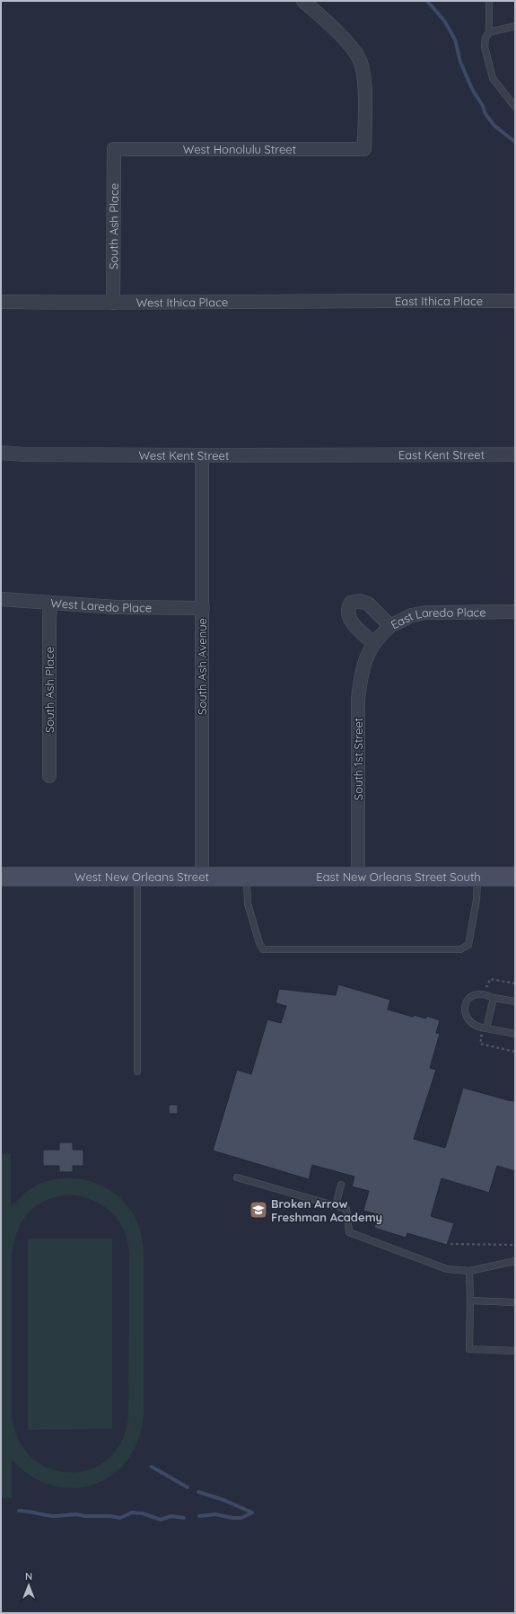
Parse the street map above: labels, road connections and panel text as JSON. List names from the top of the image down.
{
  "streets": {
    "main road": ["West New Orleans Street", "East New Orleans Street South"],
    "street": [
      "West Honolulu Street",
      "South Ash Place",
      "East Ithica Place",
      "West Ithica Place",
      "East Kent Street",
      "West Kent Street",
      "West Laredo Place",
      "East Laredo Place",
      "South Ash Avenue",
      "South 1st Street"
    ]
  },
  "crossings": [
    ["West Honolulu Street", "South Ash Place"],
    ["South Ash Place", "West Ithica Place"],
    ["South Ash Place", "West Laredo Place"],
    ["East Ithica Place", "West Ithica Place"],
    ["East Kent Street", "West Kent Street"],
    ["West Kent Street", "South Ash Avenue"],
    ["West Laredo Place", "South Ash Avenue"],
    ["East Laredo Place", "South 1st Street"],
    ["South Ash Avenue", "West New Orleans Street"],
    ["South 1st Street", "East New Orleans Street South"],
    ["West New Orleans Street", "East New Orleans Street South"]
  ],
  "places": {
    "school or university": ["Broken Arrow Freshman Academy"]
  },
  "north": "top"
}
